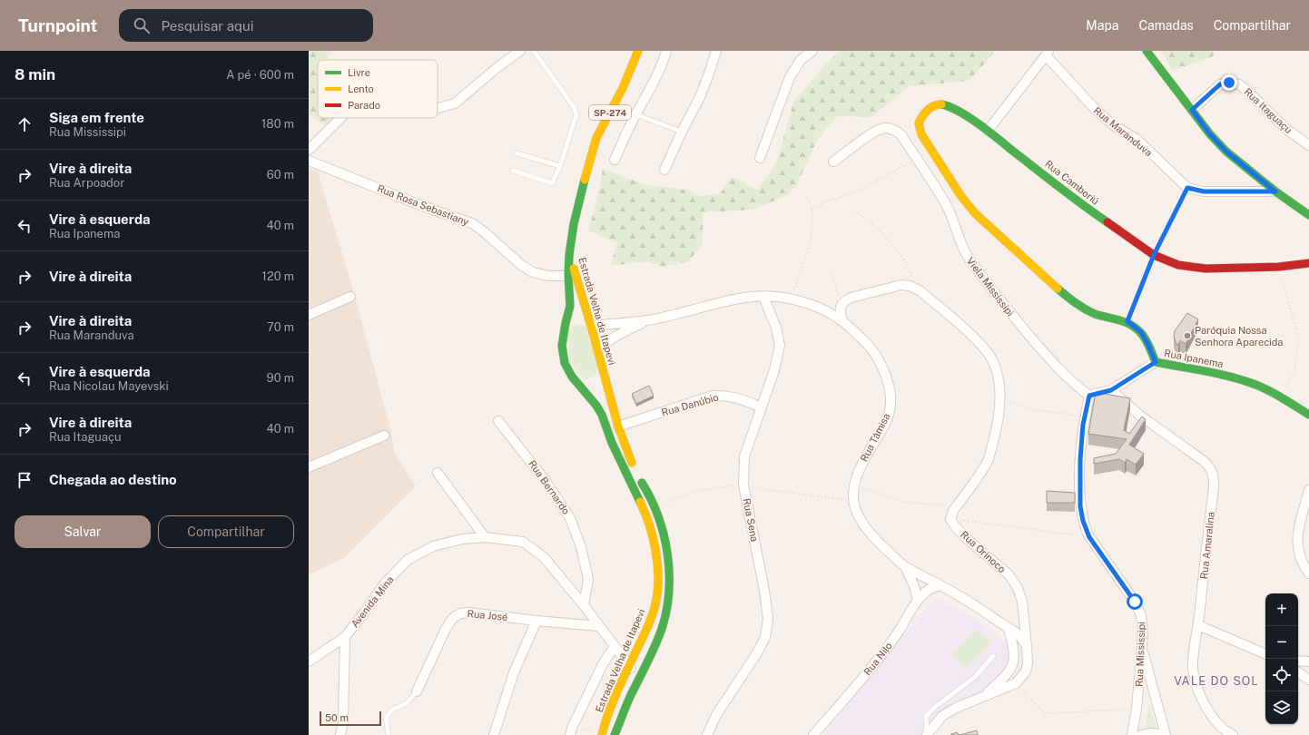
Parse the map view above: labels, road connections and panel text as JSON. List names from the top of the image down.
{
  "streets": {
    "main road": [
      "SP-274",
      "Rua Camboriú",
      "Estrada Velha de Itapevi",
      "Rua Ipanema"
    ],
    "street": [
      "Rua Itaguaçu",
      "Rua Maranduva",
      "Rua Rosa Sebastiany",
      "Viela Mississipi",
      "Rua Danúbio",
      "Rua Tâmisa",
      "Rua Bernardo",
      "Rua Sena",
      "Rua Amaralina",
      "Rua Orinoco",
      "Avenida Mina",
      "Rua José",
      "Rua Mississipi",
      "Rua Nilo"
    ]
  },
  "crossings": [
    ["SP-274", "Estrada Velha de Itapevi"],
    ["Rua Camboriú", "Rua Ipanema"],
    ["Rua Rosa Sebastiany", "Estrada Velha de Itapevi"],
    ["Viela Mississipi", "Rua Mississipi"],
    ["Estrada Velha de Itapevi", "Rua Danúbio"],
    ["Estrada Velha de Itapevi", "Rua Tâmisa"],
    ["Estrada Velha de Itapevi", "Avenida Mina"],
    ["Rua Danúbio", "Rua Sena"],
    ["Rua Tâmisa", "Rua Sena"],
    ["Rua Tâmisa", "Rua Orinoco"],
    ["Rua Tâmisa", "Rua Nilo"],
    ["Rua Bernardo", "Avenida Mina"],
    ["Avenida Mina", "Rua José"]
  ],
  "districts": ["VALE DO SOL"],
  "places": ["Paróquia Nossa Senhora Aparecida"],
  "legend": ["Livre", "Lento", "Parado"],
  "scale_bar": "50 m",
  "page": {
    "header": "Turnpoint",
    "search": "Pesquisar aqui",
    "nav": ["Mapa", "Camadas", "Compartilhar"],
    "heading": ["8 min", "A pé · 600 m"],
    "list": [
      ["Siga em frente", "Rua Mississipi", "180 m"],
      ["Vire à direita", "Rua Arpoador", "60 m"],
      ["Vire à esquerda", "Rua Ipanema", "40 m"],
      ["Vire à direita", "120 m"],
      ["Vire à direita", "Rua Maranduva", "70 m"],
      ["Vire à esquerda", "Rua Nicolau Mayevski", "90 m"],
      ["Vire à direita", "Rua Itaguaçu", "40 m"],
      "Chegada ao destino"
    ],
    "buttons": ["Salvar", "Compartilhar"],
    "map_buttons": ["+", "−"],
    "scale": "50 m"
  }
}
